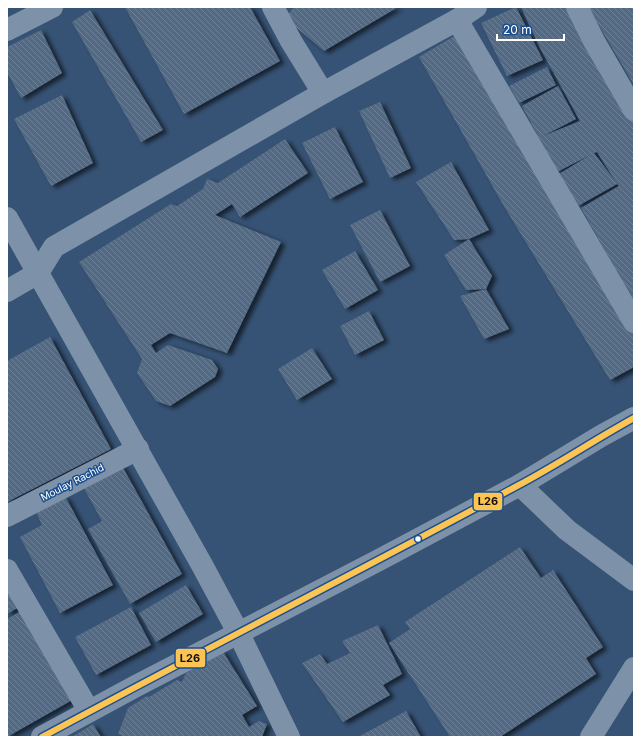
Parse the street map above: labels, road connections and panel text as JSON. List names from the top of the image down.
{
  "streets": {
    "street": ["Moulay Rachid"]
  },
  "lines": ["transit line L26"],
  "scale_bar": "20 m"
}
